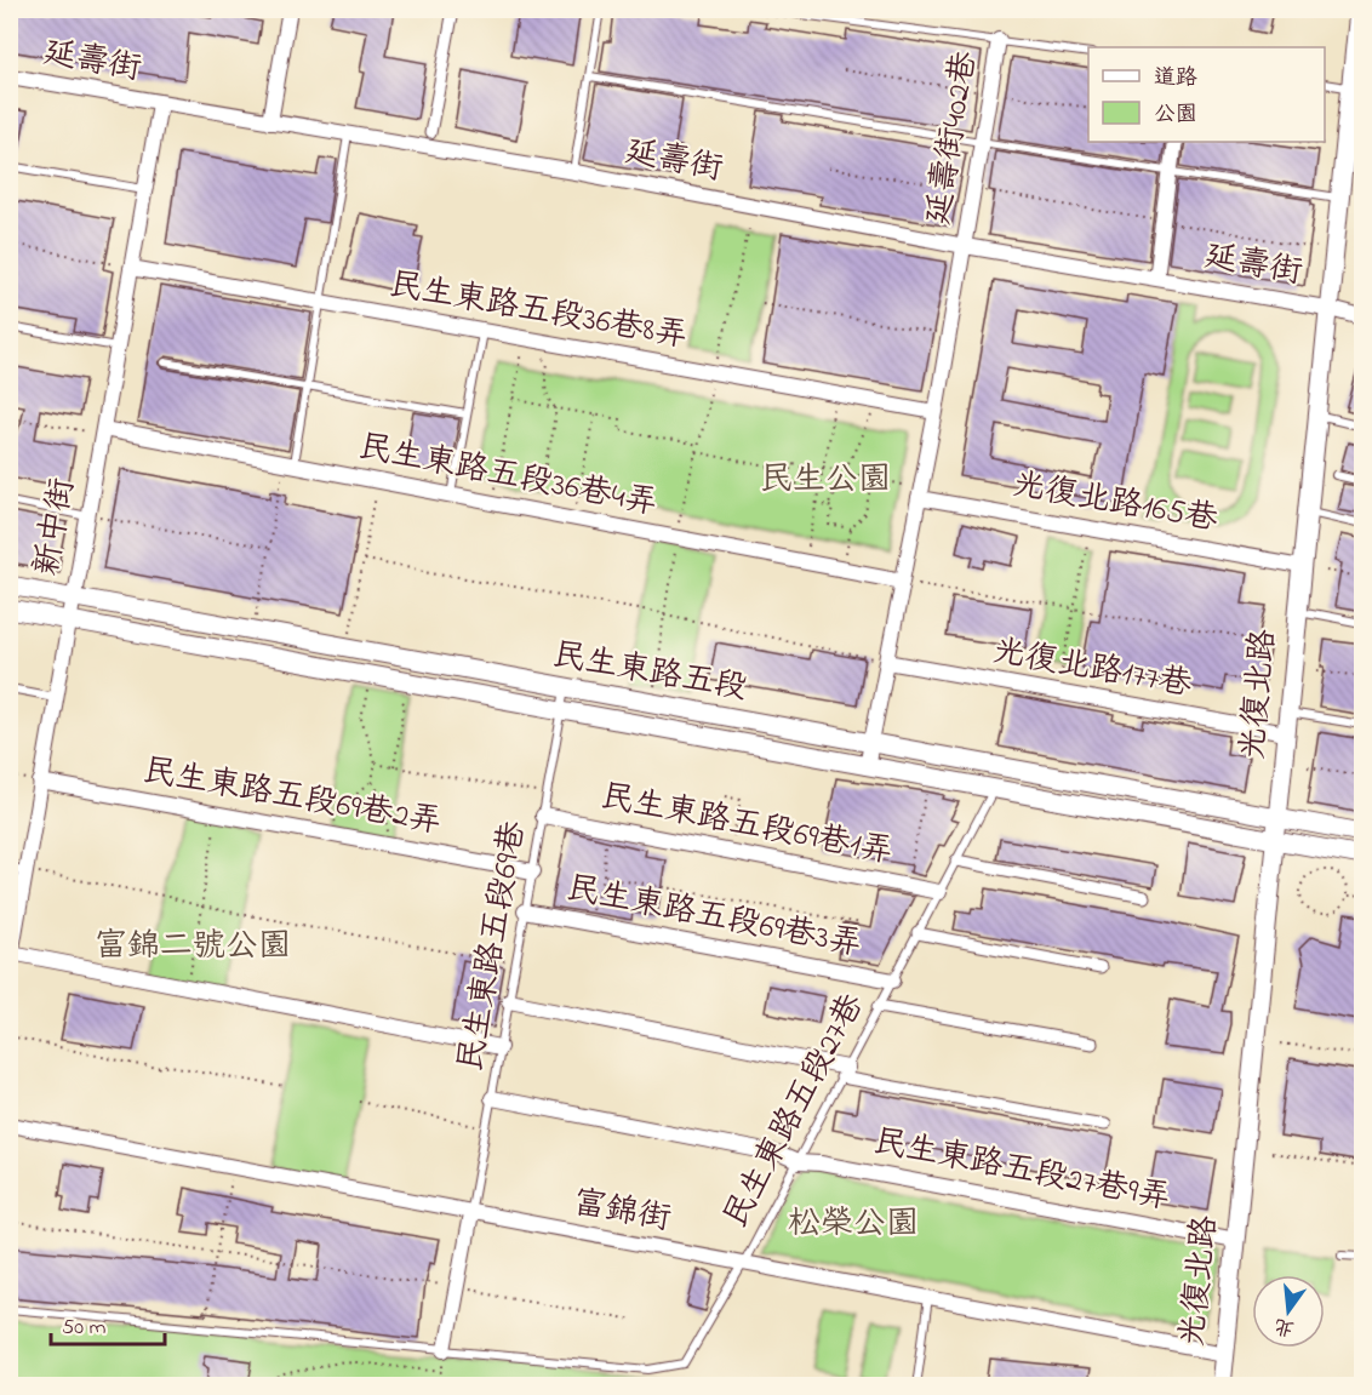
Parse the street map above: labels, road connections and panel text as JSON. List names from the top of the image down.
{
  "streets": {
    "street": [
      "延壽街",
      "延壽街402巷",
      "民生東路五段36巷8弄",
      "民生東路五段36巷4弄",
      "光復北路165巷",
      "新中街",
      "光復北路177巷",
      "民生東路五段",
      "光復北路",
      "民生東路五段69巷2弄",
      "民生東路五段69巷1弄",
      "民生東路五段69巷3弄",
      "民生東路五段27巷9弄",
      "富錦街"
    ],
    "lane": ["民生東路五段69巷", "民生東路五段27巷"]
  },
  "crossings": [
    ["延壽街", "延壽街402巷"],
    ["延壽街", "新中街"],
    ["延壽街", "光復北路"],
    ["延壽街402巷", "民生東路五段36巷8弄"],
    ["延壽街402巷", "民生東路五段36巷4弄"],
    ["延壽街402巷", "光復北路165巷"],
    ["延壽街402巷", "光復北路177巷"],
    ["延壽街402巷", "民生東路五段"],
    ["民生東路五段36巷8弄", "新中街"],
    ["民生東路五段36巷4弄", "新中街"],
    ["光復北路165巷", "光復北路"],
    ["新中街", "民生東路五段"],
    ["新中街", "民生東路五段69巷2弄"],
    ["光復北路177巷", "光復北路"],
    ["民生東路五段", "光復北路"],
    ["民生東路五段", "民生東路五段69巷"],
    ["民生東路五段", "民生東路五段27巷"],
    ["光復北路", "民生東路五段27巷9弄"],
    ["光復北路", "富錦街"],
    ["民生東路五段69巷2弄", "民生東路五段69巷"],
    ["民生東路五段69巷1弄", "民生東路五段69巷"],
    ["民生東路五段69巷1弄", "民生東路五段27巷"],
    ["民生東路五段69巷3弄", "民生東路五段69巷"],
    ["民生東路五段69巷3弄", "民生東路五段27巷"],
    ["民生東路五段69巷", "民生東路五段27巷9弄"],
    ["民生東路五段69巷", "富錦街"],
    ["民生東路五段27巷", "民生東路五段27巷9弄"],
    ["民生東路五段27巷", "富錦街"]
  ],
  "parks": ["民生公園", "富錦二號公園", "松榮公園"],
  "legend": ["道路", "公園"],
  "scale_bar": "50 m",
  "north": "bottom"
}
